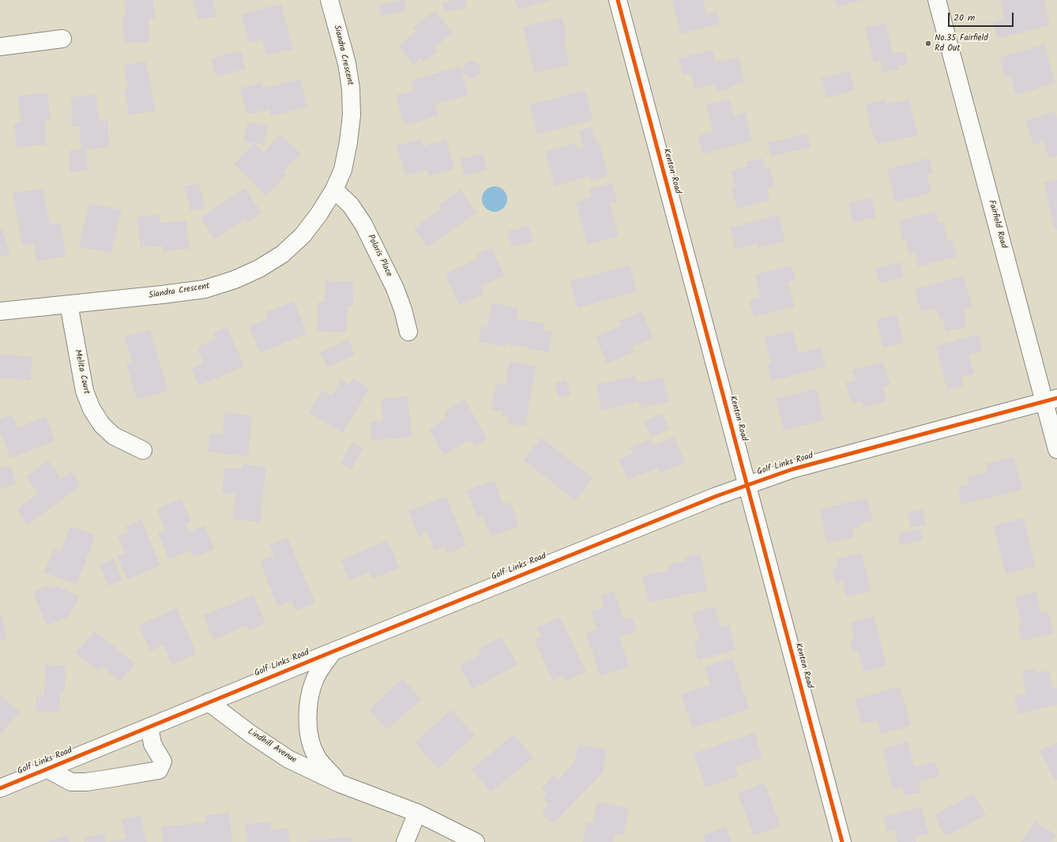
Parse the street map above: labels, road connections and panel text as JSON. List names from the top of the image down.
{
  "streets": {
    "street": [
      "Siandra Crescent",
      "Kenton Road",
      "Fairfield Road",
      "Polaris Place",
      "Melita Court",
      "Golf Links Road",
      "Lindhill Avenue"
    ]
  },
  "crossings": [
    ["Siandra Crescent", "Polaris Place"],
    ["Siandra Crescent", "Melita Court"],
    ["Kenton Road", "Golf Links Road"],
    ["Fairfield Road", "Golf Links Road"],
    ["Golf Links Road", "Lindhill Avenue"]
  ],
  "places": ["No.35 Fairfield Rd Out"],
  "scale_bar": "20 m"
}
